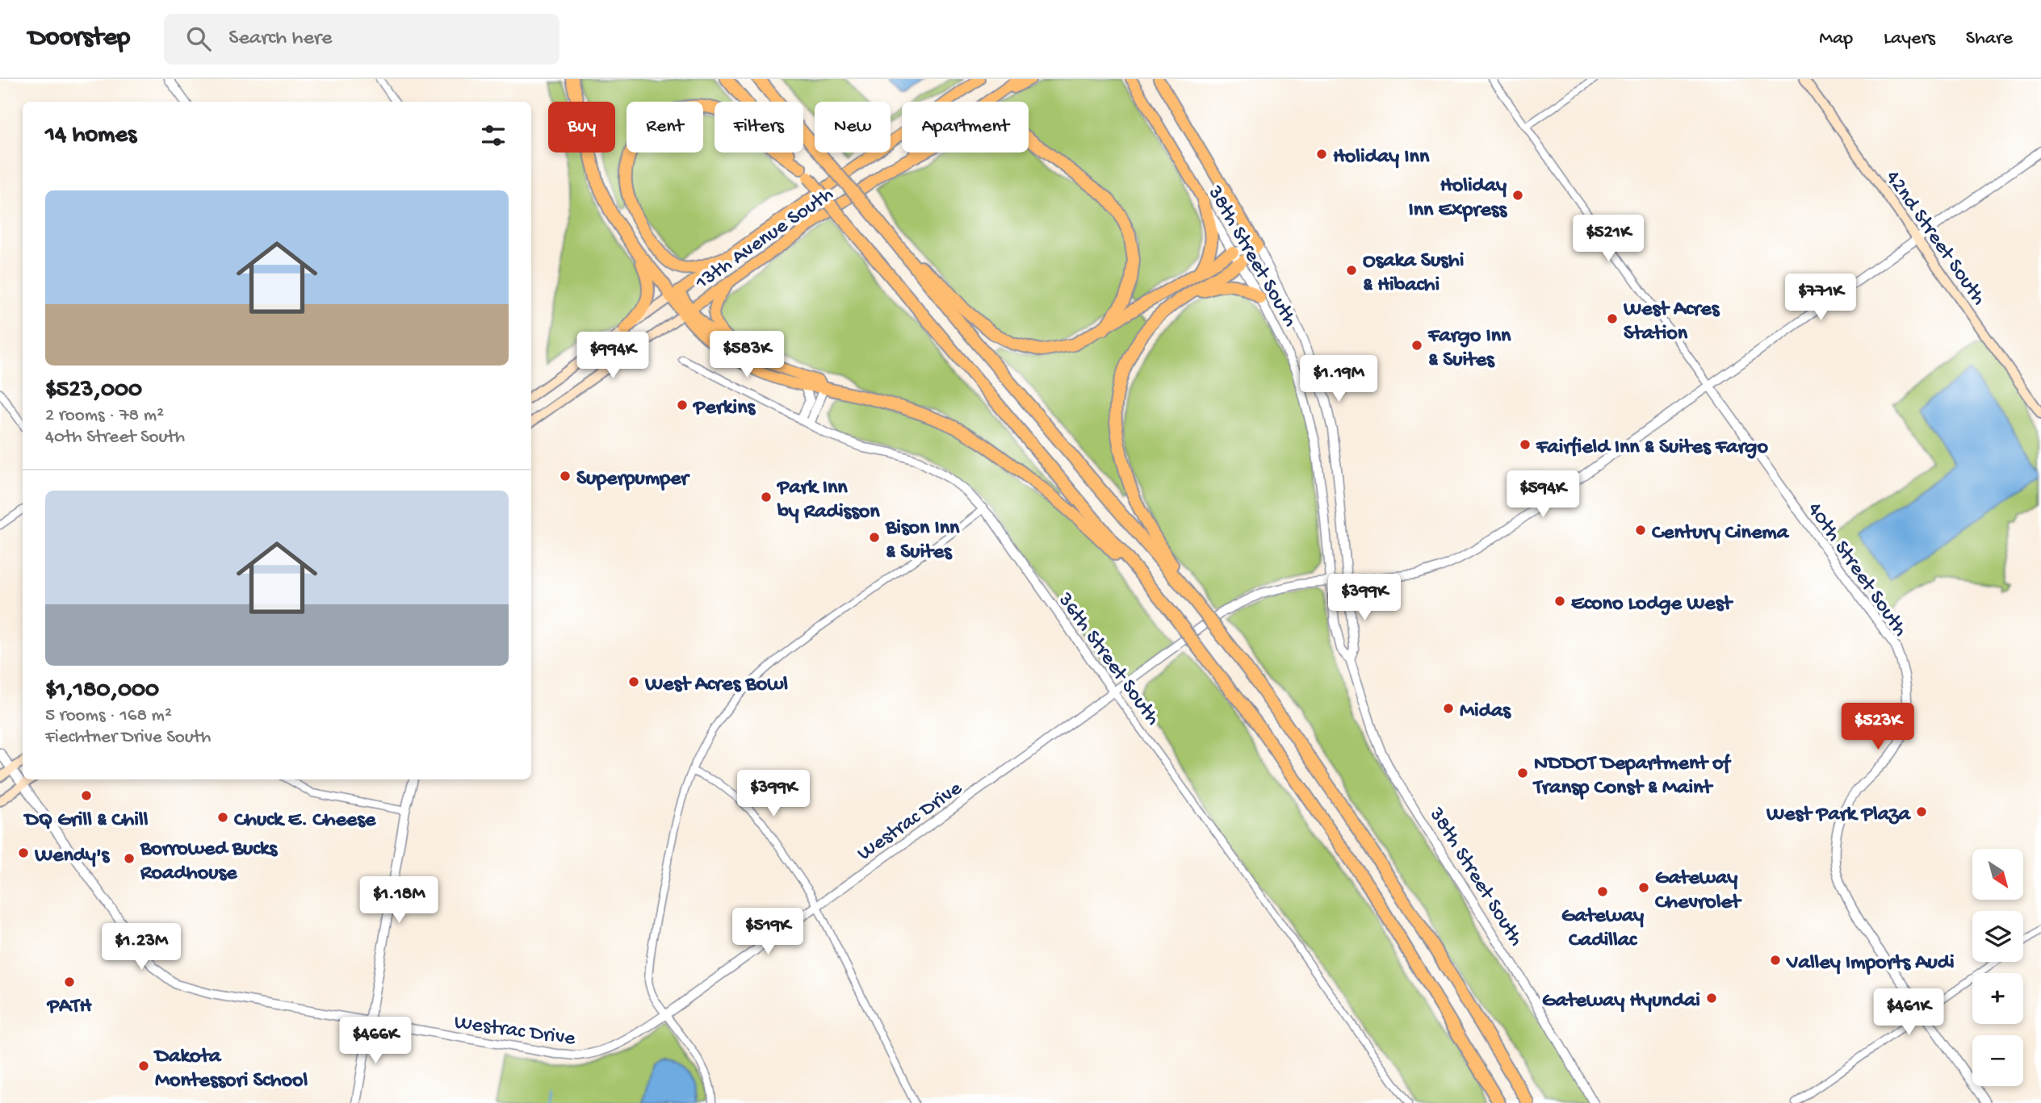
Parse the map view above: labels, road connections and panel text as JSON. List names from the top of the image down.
{
  "streets": {
    "main road": ["13th Avenue South", "42nd Street South", "38th Street South"],
    "street": ["40th Street South", "36th Street South", "Westrac Drive"]
  },
  "crossings": [
    ["42nd Street South", "Westrac Drive"],
    ["38th Street South", "Westrac Drive"],
    ["40th Street South", "Westrac Drive"],
    ["36th Street South", "Westrac Drive"]
  ],
  "places": [
    "Holiday Inn",
    "Holiday Inn Express",
    "Osaka Sushi & Hibachi",
    "West Acres Station",
    "Fargo Inn & Suites",
    "Perkins",
    "Fairfield Inn & Suites Fargo",
    "Superpumper",
    "Park Inn by Radisson",
    "Century Cinema",
    "Bison Inn & Suites",
    "Econo Lodge West",
    "West Acres Bowl",
    "Midas",
    "NDDOT Department of Transp Const & Maint",
    "DQ Grill & Chill",
    "West Park Plaza",
    "Chuck E. Cheese",
    "Wendy's",
    "Borrowed Bucks Roadhouse",
    "Gateway Chevrolet",
    "Gateway Cadillac",
    "Valley Imports Audi",
    "PATH",
    "Gateway Hyundai",
    "Dakota Montessori School"
  ],
  "north": "bottom right",
  "page": {
    "header": "Doorstep",
    "search": "Search here",
    "nav": ["Map", "Layers", "Share"],
    "chip": [
      "Buy",
      "Rent",
      "Filters",
      "New",
      "Apartment"
    ],
    "heading": "14 homes",
    "list": [
      {
        "name": "$523,000",
        "note": "2 rooms · 78 m² · 40th Street South"
      },
      {
        "name": "$1,180,000",
        "note": "5 rooms · 168 m² · Fiechtner Drive South"
      }
    ],
    "price": [
      "$521K",
      "$771K",
      "$583K",
      "$994K",
      "$1.19M",
      "$594K",
      "$399K",
      "$523K",
      "$399K",
      "$1.18M",
      "$519K",
      "$1.23M",
      "$461K",
      "$466K"
    ],
    "map_buttons": ["+", "−"]
  }
}
